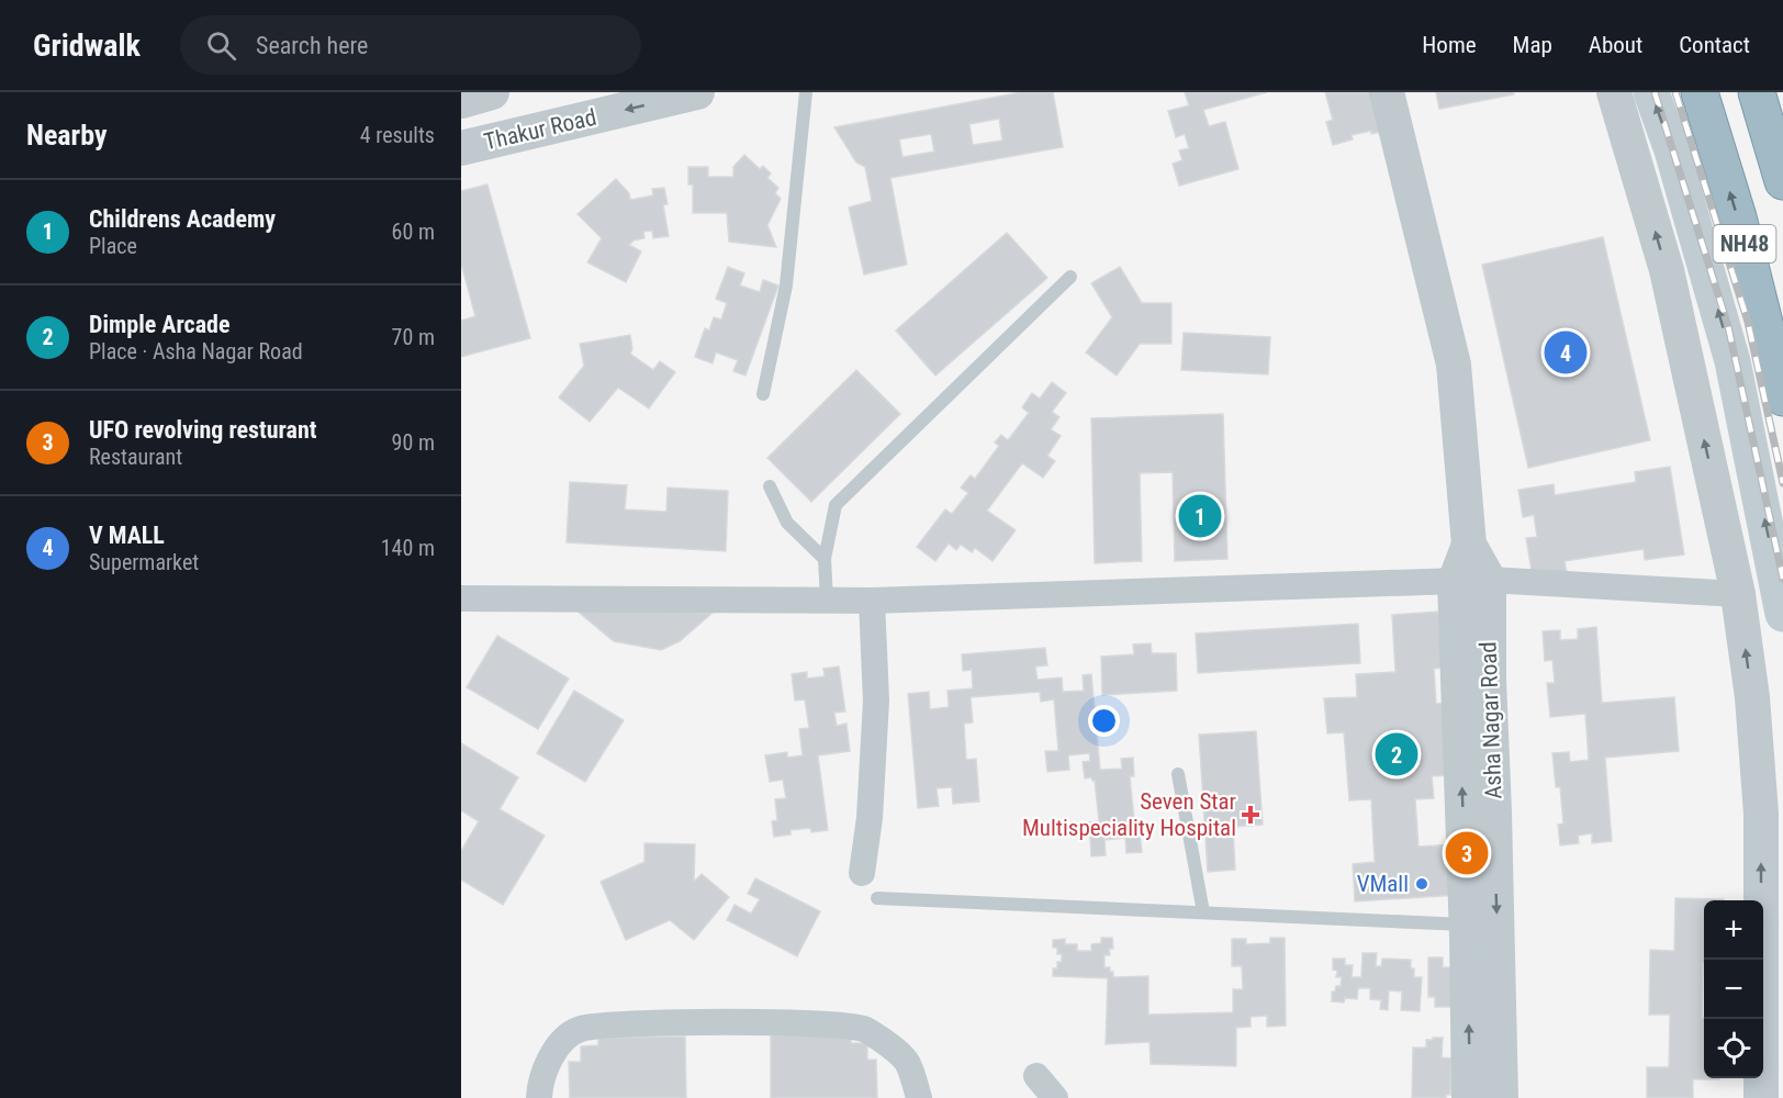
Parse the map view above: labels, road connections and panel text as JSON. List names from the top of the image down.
{
  "streets": {
    "highway": ["NH48"],
    "street": ["Thakur Road", "Asha Nagar Road"]
  },
  "one_way": ["Thakur Road"],
  "places": {
    "health": ["Seven Star Multispeciality Hospital"],
    "other": ["VMall"]
  },
  "page": {
    "header": "Gridwalk",
    "search": "Search here",
    "nav": [
      "Home",
      "Map",
      "About",
      "Contact"
    ],
    "heading": ["Nearby", "4 results"],
    "list": [
      {
        "mark": "1",
        "name": "Childrens Academy",
        "note": "Place",
        "value": "60 m"
      },
      {
        "mark": "2",
        "name": "Dimple Arcade",
        "note": "Place · Asha Nagar Road",
        "value": "70 m"
      },
      {
        "mark": "3",
        "name": "UFO revolving resturant",
        "note": "Restaurant",
        "value": "90 m"
      },
      {
        "mark": "4",
        "name": "V MALL",
        "note": "Supermarket",
        "value": "140 m"
      }
    ],
    "pins": [
      "4",
      "1",
      "2",
      "3"
    ],
    "map_buttons": ["+", "−"]
  }
}
